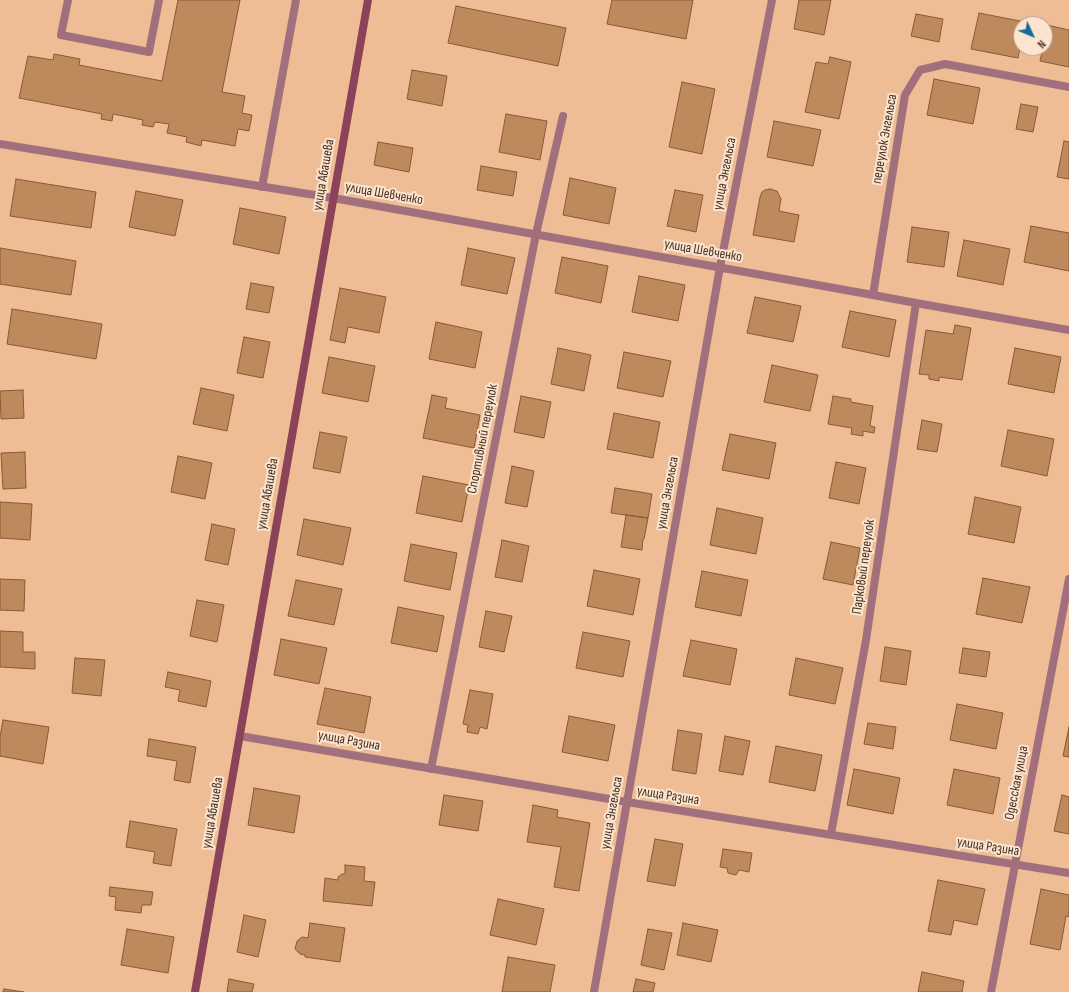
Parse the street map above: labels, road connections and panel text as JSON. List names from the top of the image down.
{
  "streets": {
    "street": [
      "переулок Энгельса",
      "улица Энгельса",
      "улица Абашева",
      "улица Шевченко",
      "Спортивный переулок",
      "Парковый переулок",
      "улица Разина",
      "Одесская улица"
    ]
  },
  "crossings": [
    ["переулок Энгельса", "улица Шевченко"],
    ["улица Энгельса", "улица Шевченко"],
    ["улица Энгельса", "улица Разина"],
    ["улица Абашева", "улица Шевченко"],
    ["улица Абашева", "улица Разина"],
    ["улица Шевченко", "Спортивный переулок"],
    ["улица Шевченко", "Парковый переулок"],
    ["Спортивный переулок", "улица Разина"],
    ["Парковый переулок", "улица Разина"],
    ["улица Разина", "Одесская улица"]
  ],
  "north": "bottom right"
}
